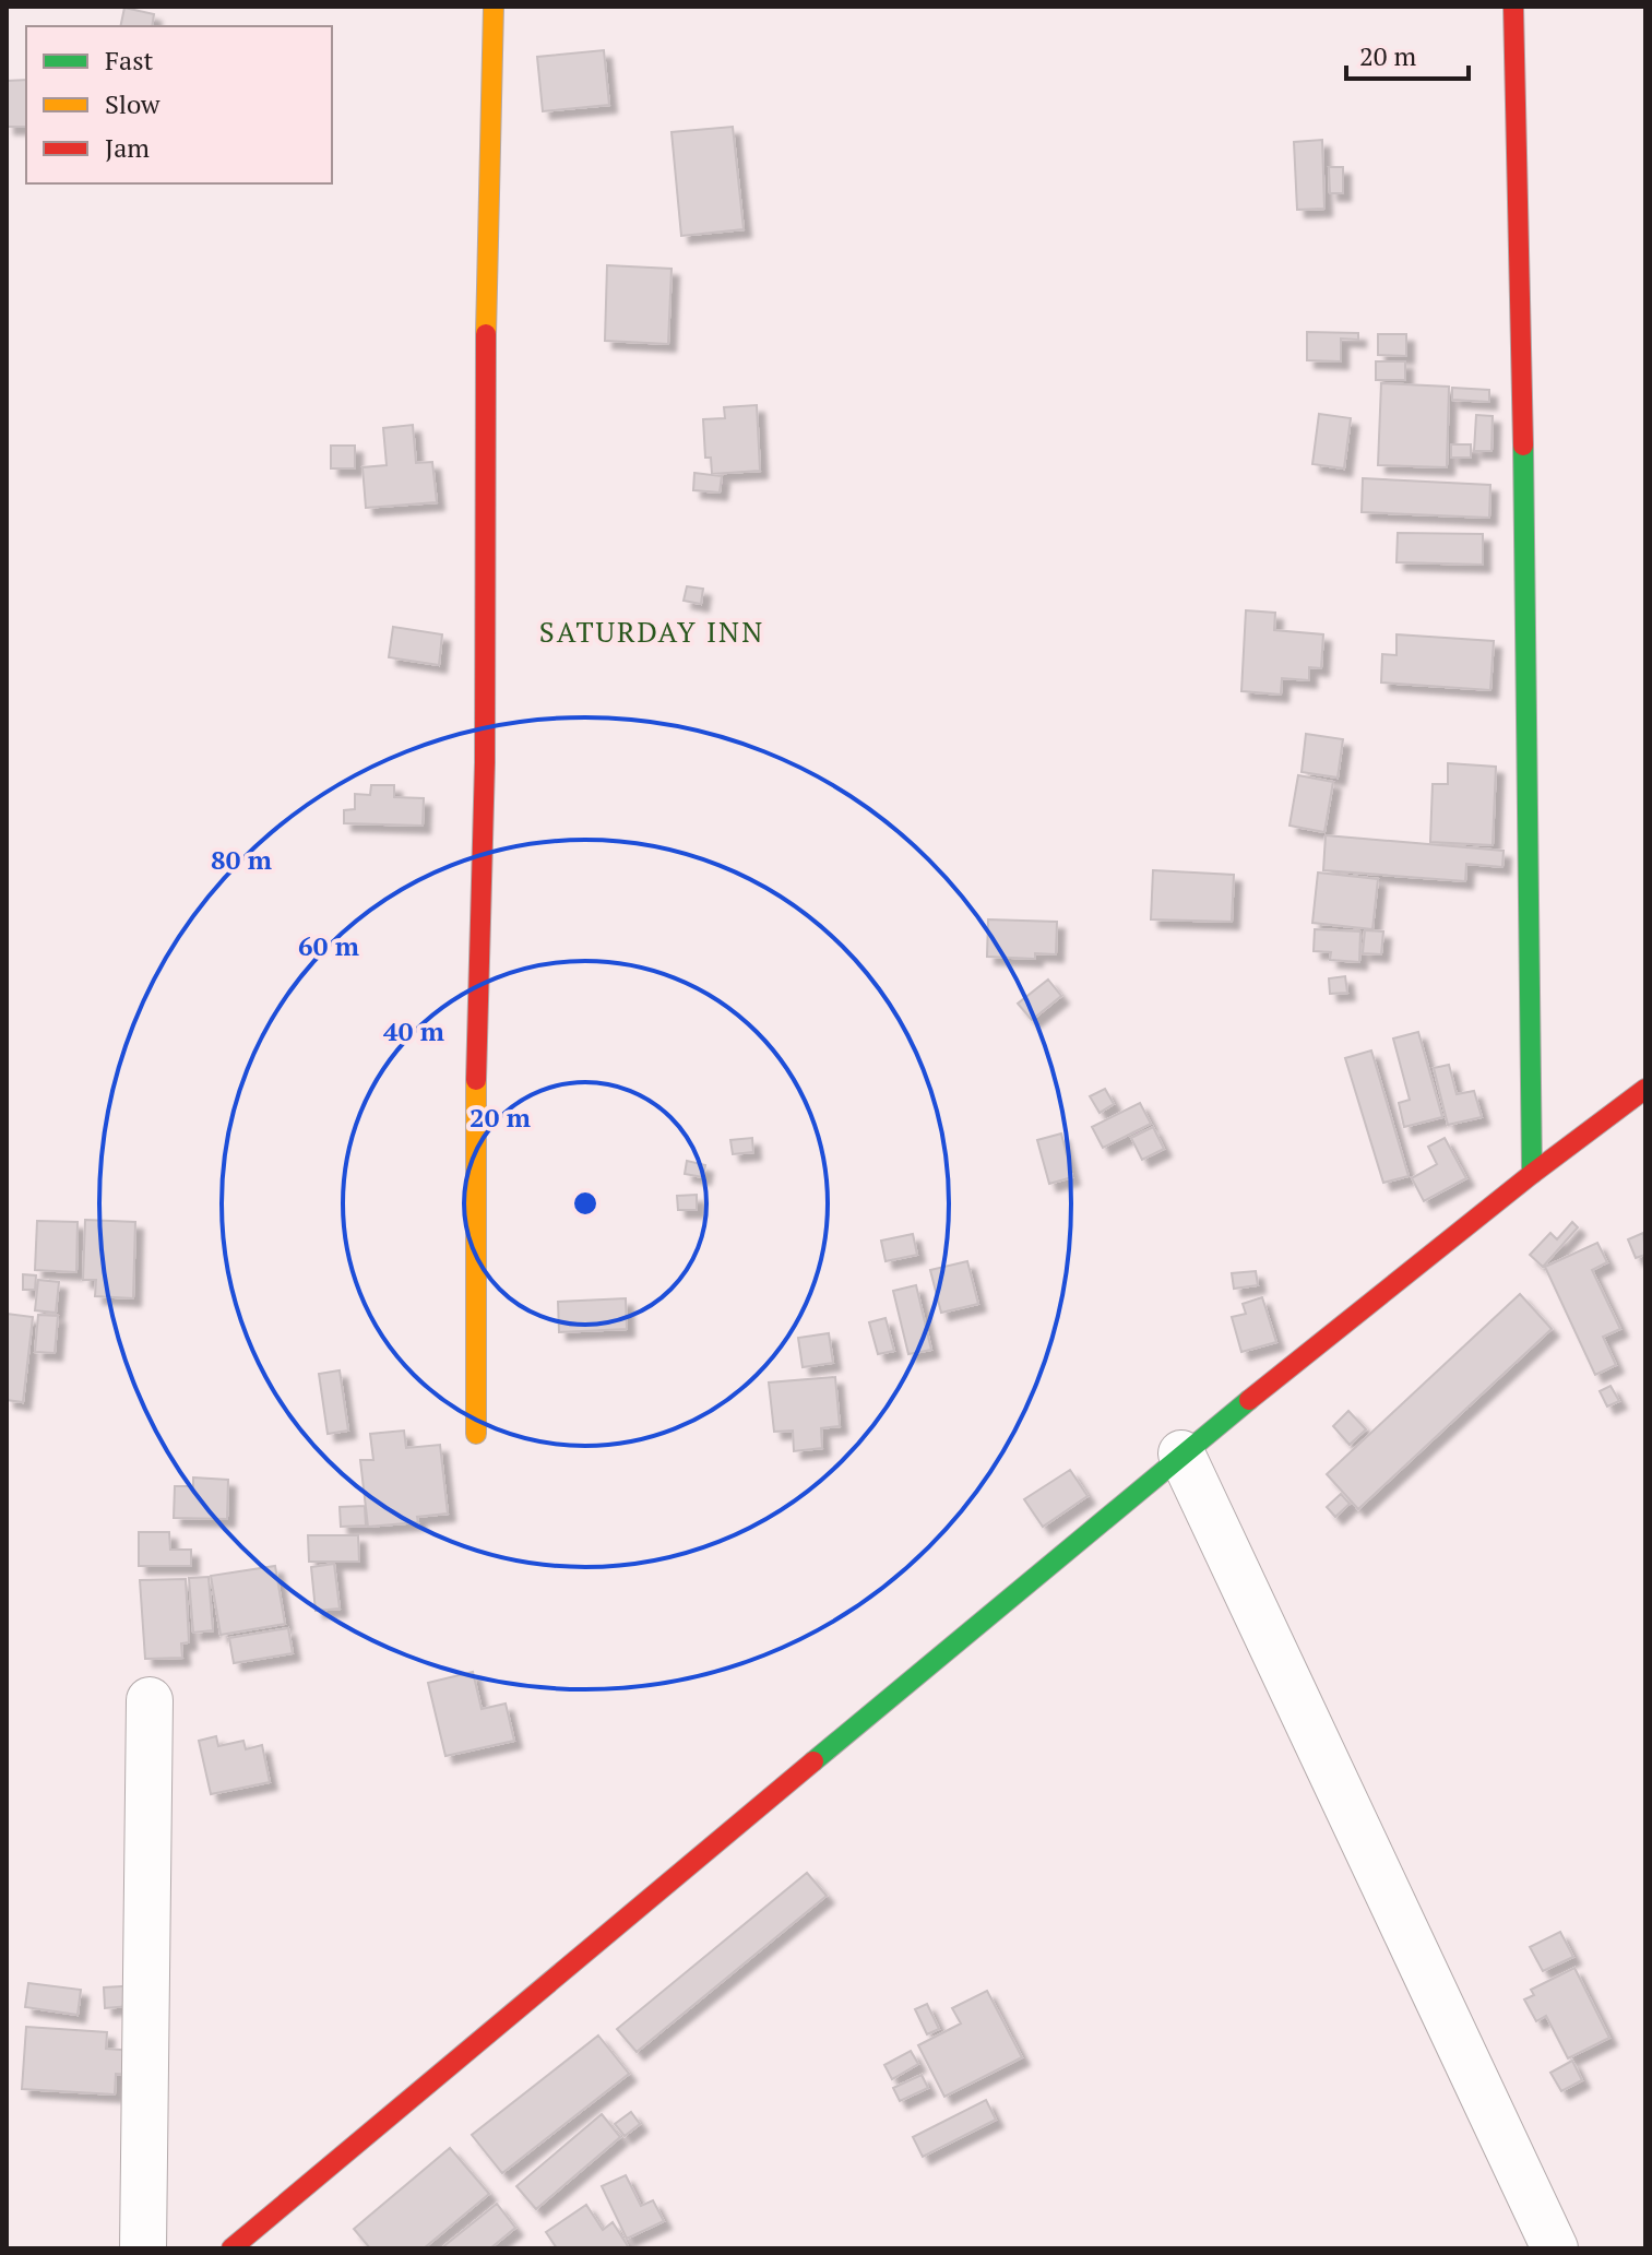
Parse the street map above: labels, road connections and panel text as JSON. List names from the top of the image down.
{
  "districts": ["SATURDAY INN"],
  "legend": ["Fast", "Slow", "Jam"],
  "scale_bar": "20 m",
  "rings": [
    "80 m",
    "60 m",
    "40 m",
    "20 m"
  ]
}
